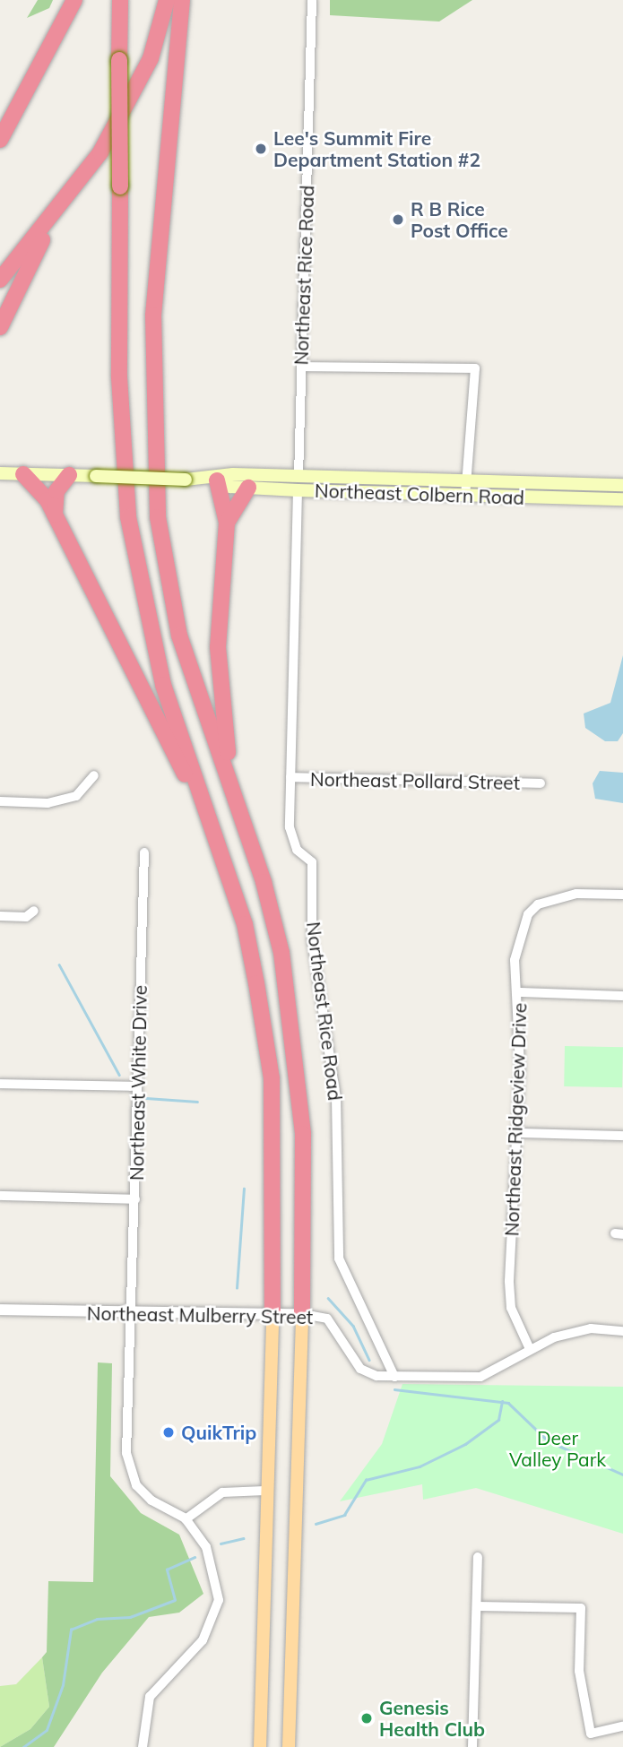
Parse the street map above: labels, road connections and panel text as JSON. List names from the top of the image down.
{
  "streets": {
    "main road": ["Northeast Colbern Road"],
    "street": [
      "Northeast Rice Road",
      "Northeast Pollard Street",
      "Northeast White Drive",
      "Northeast Ridgeview Drive",
      "Northeast Mulberry Street"
    ]
  },
  "crossings": [
    ["Northeast Rice Road", "Northeast Colbern Road"],
    ["Northeast Rice Road", "Northeast Pollard Street"],
    ["Northeast Rice Road", "Northeast Mulberry Street"],
    ["Northeast White Drive", "Northeast Mulberry Street"],
    ["Northeast Ridgeview Drive", "Northeast Mulberry Street"]
  ],
  "parks": ["Deer Valley Park"],
  "places": [
    "Lee's Summit Fire Department Station #2",
    "R B Rice Post Office",
    "QuikTrip",
    "Genesis Health Club"
  ]
}
